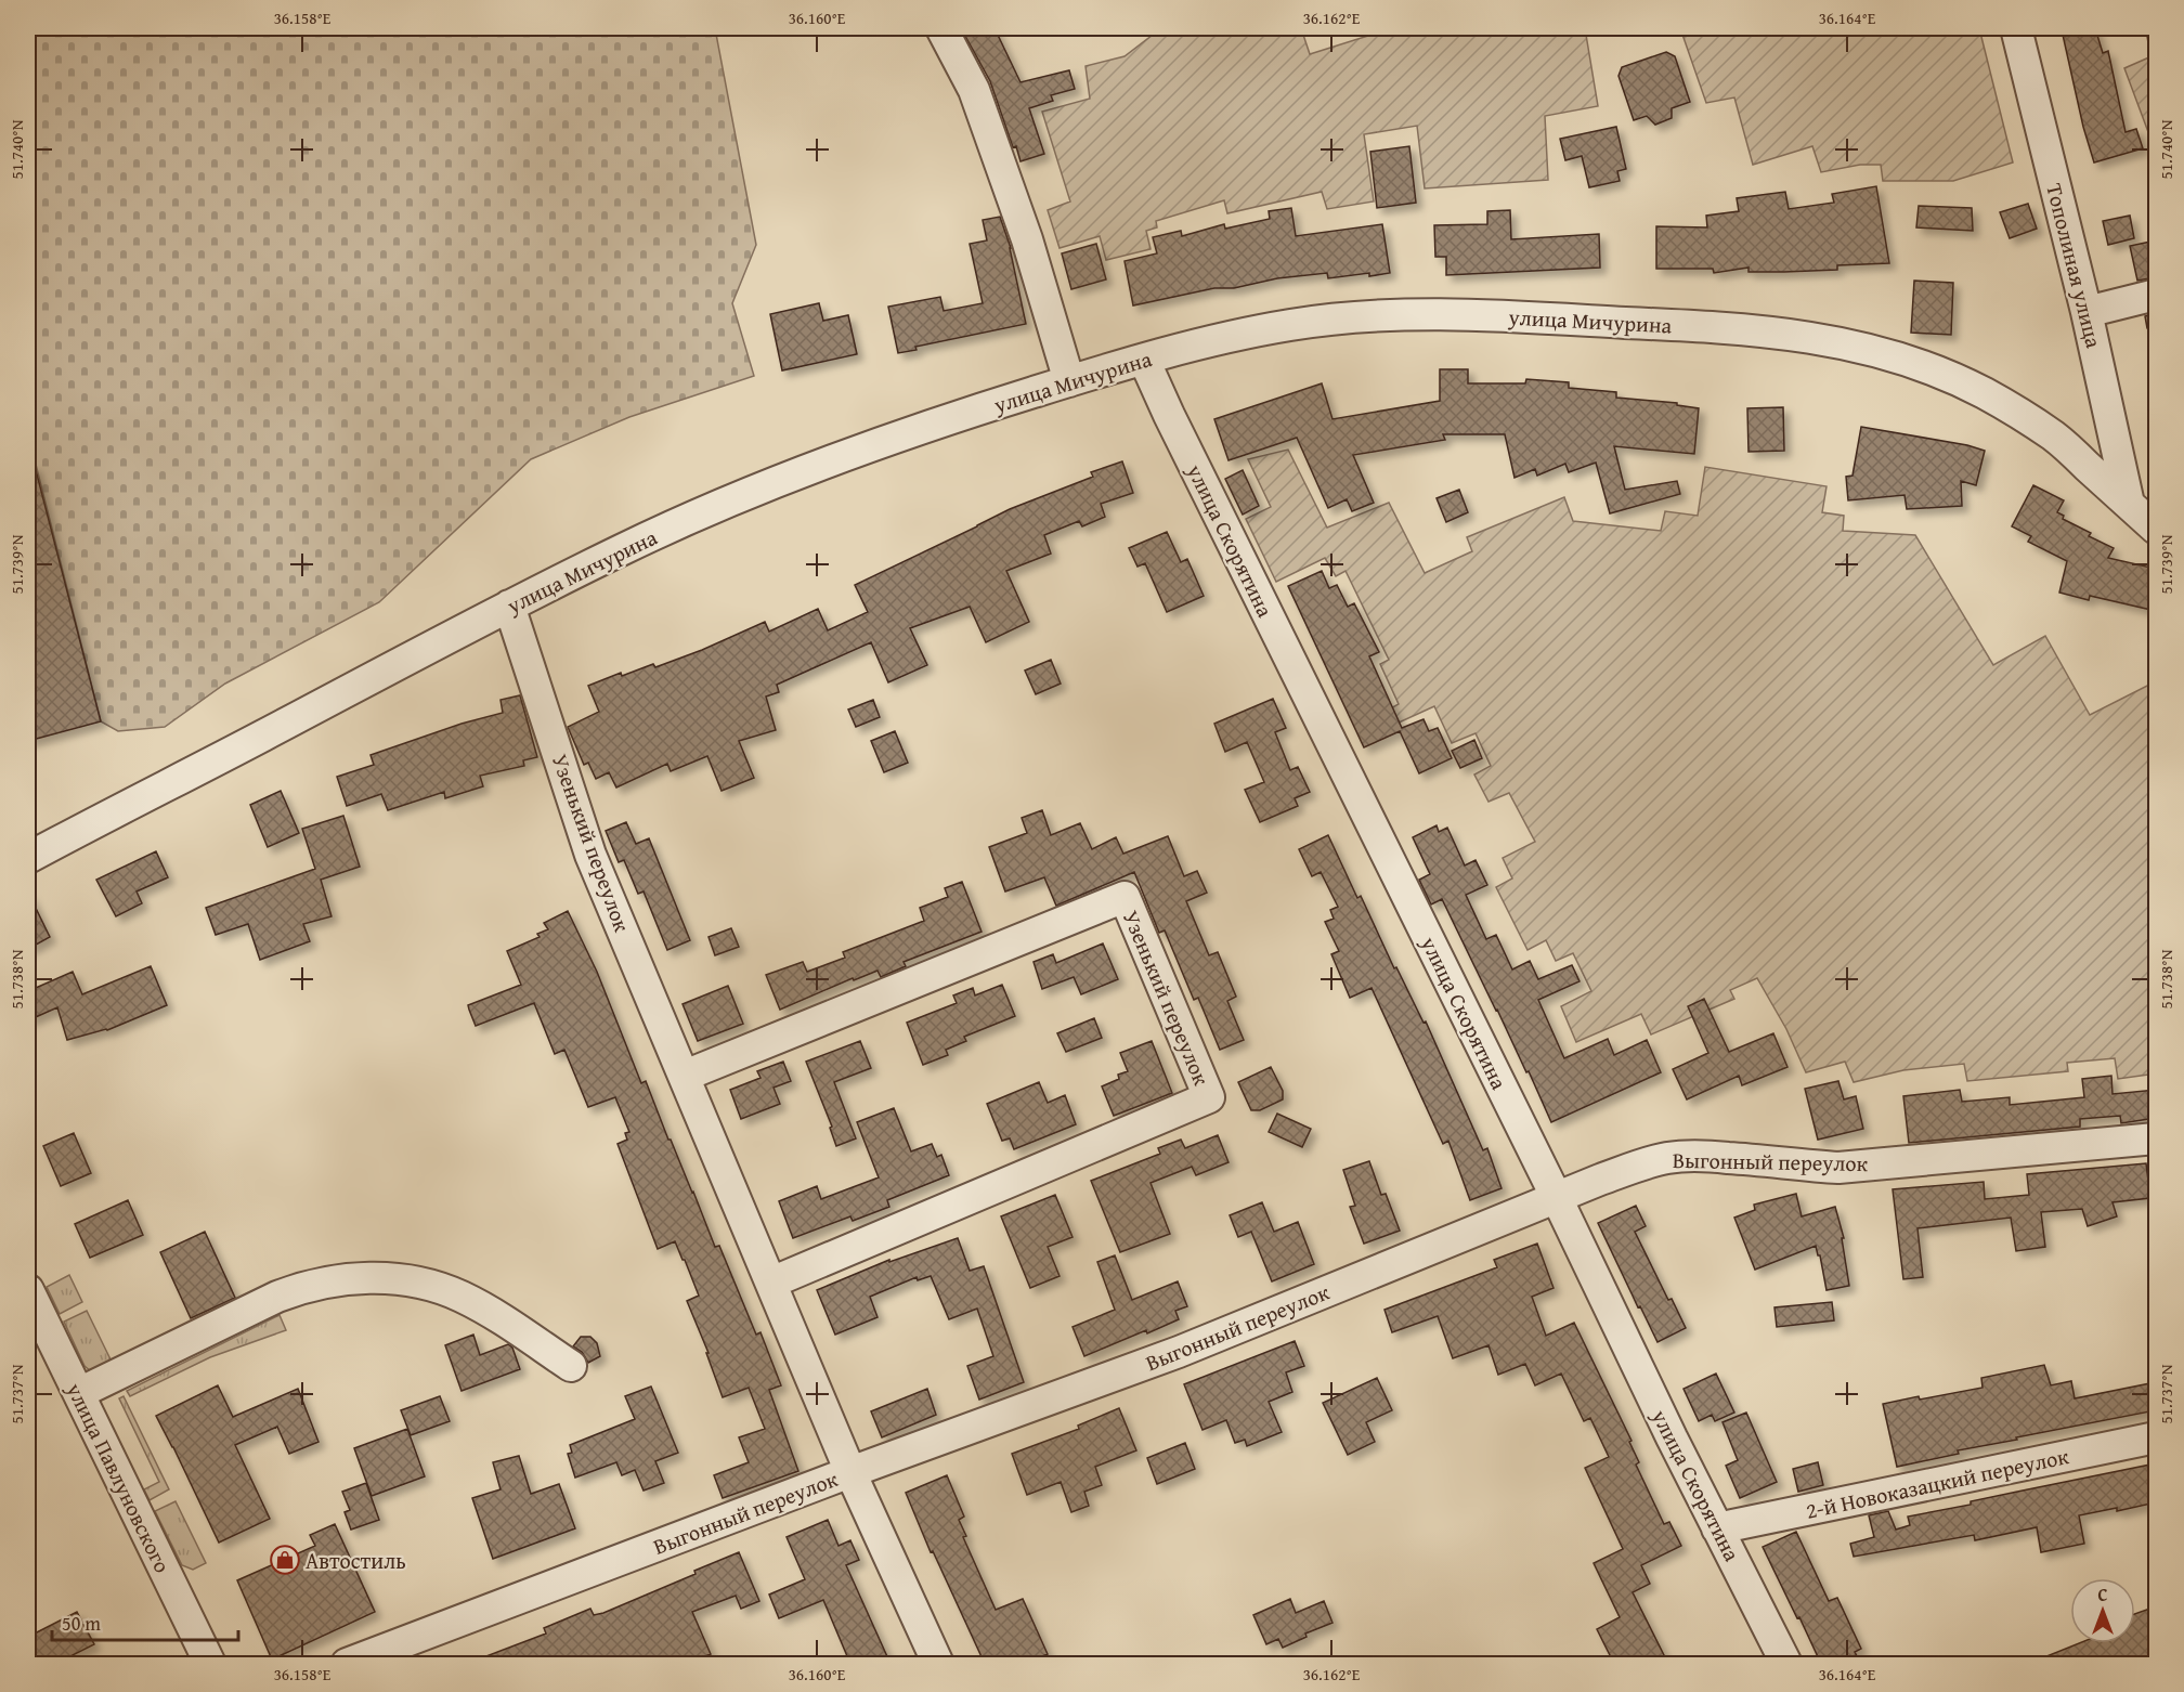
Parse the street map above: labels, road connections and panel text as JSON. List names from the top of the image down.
{
  "streets": {
    "street": [
      "Тополиная улица",
      "улица Мичурина",
      "улица Скорятина",
      "Узенький переулок",
      "Выгонный переулок",
      "улица Павлуновского",
      "2-й Новоказацкий переулок"
    ]
  },
  "crossings": [
    ["Тополиная улица", "улица Мичурина"],
    ["улица Мичурина", "улица Скорятина"],
    ["улица Мичурина", "Узенький переулок"],
    ["улица Скорятина", "Выгонный переулок"],
    ["улица Скорятина", "2-й Новоказацкий переулок"],
    ["Узенький переулок", "Выгонный переулок"]
  ],
  "places": {
    "shop": ["Автостиль"]
  },
  "scale_bar": "50 m",
  "north": "top",
  "coordinates": [
    "36.158°E",
    "36.160°E",
    "36.162°E",
    "36.164°E",
    "51.740°N",
    "51.739°N",
    "51.738°N",
    "51.737°N"
  ]
}
